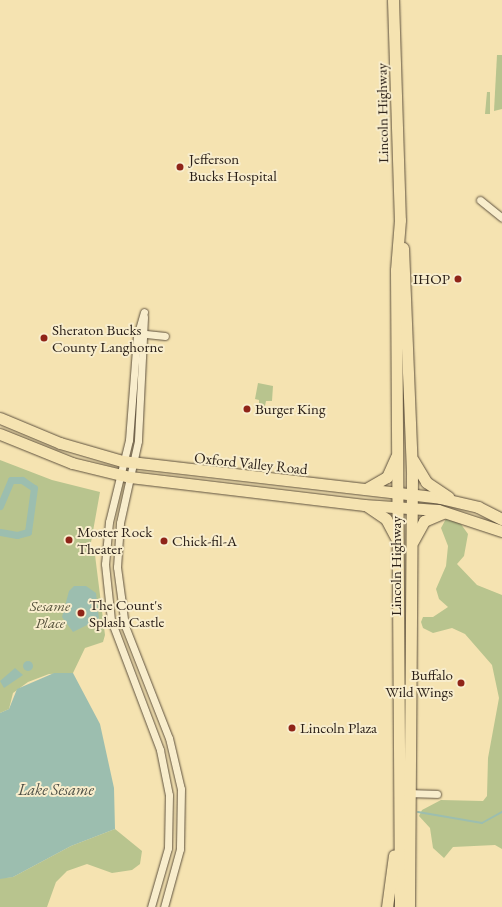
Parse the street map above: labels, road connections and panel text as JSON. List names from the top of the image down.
{
  "streets": {
    "main road": ["Lincoln Highway", "Oxford Valley Road"]
  },
  "crossings": [
    ["Lincoln Highway", "Oxford Valley Road"]
  ],
  "water": ["Lake Sesame"],
  "parks": ["Sesame Place"],
  "places": [
    "Jefferson Bucks Hospital",
    "IHOP",
    "Sheraton Bucks County Langhorne",
    "Burger King",
    "Moster Rock Theater",
    "Chick-fil-A",
    "The Count's Splash Castle",
    "Buffalo Wild Wings",
    "Lincoln Plaza"
  ]
}
